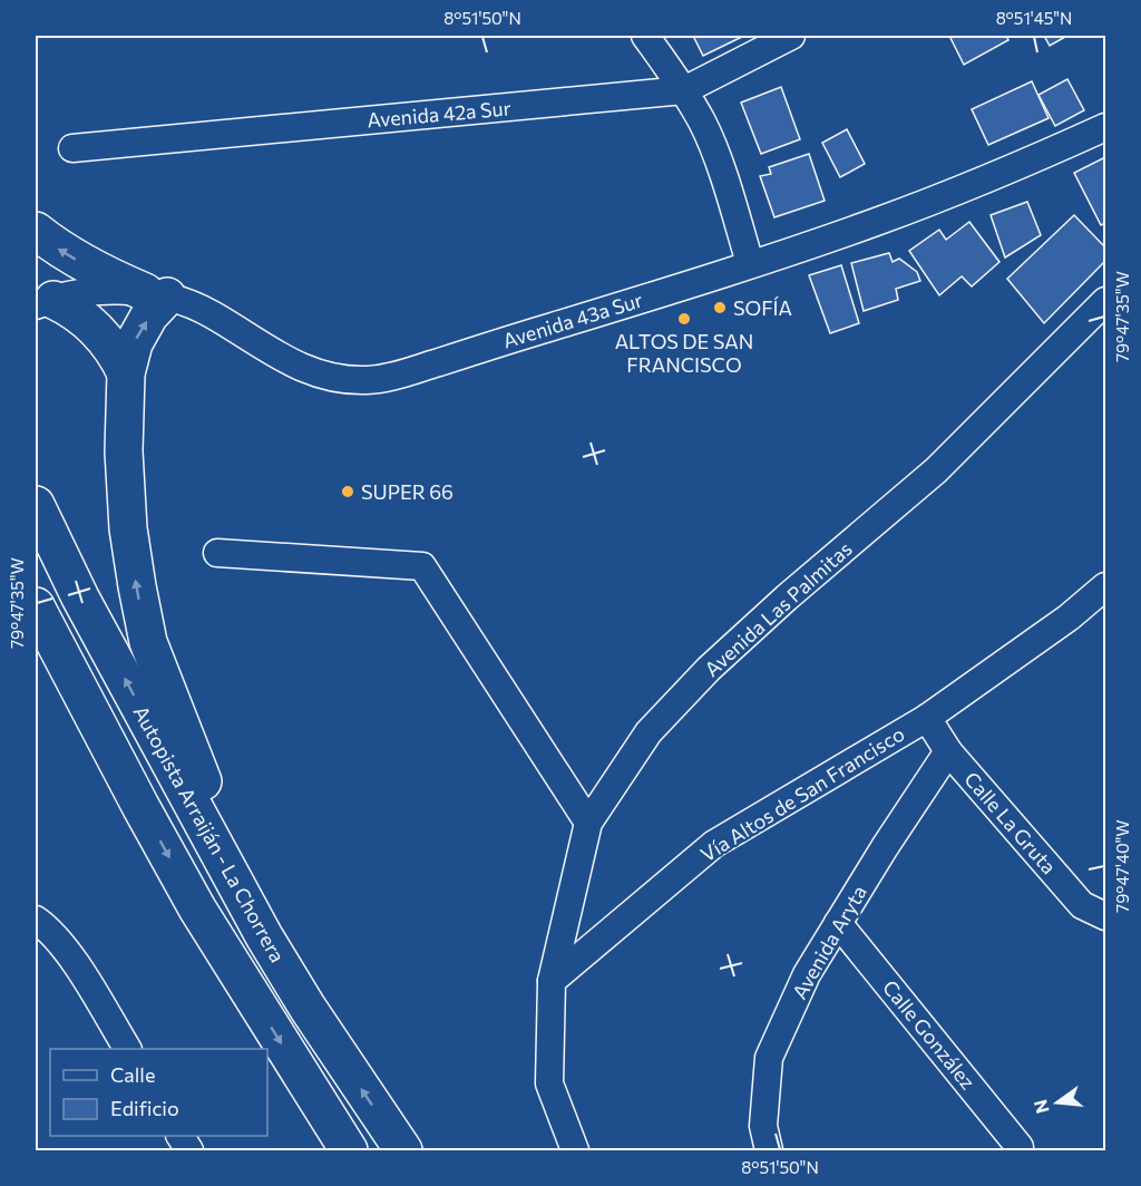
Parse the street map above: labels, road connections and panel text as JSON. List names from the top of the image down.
{
  "streets": {
    "highway": ["Autopista Arraiján - La Chorrera"],
    "street": [
      "Avenida 42a Sur",
      "Avenida 43a Sur",
      "Avenida Las Palmitas",
      "Vía Altos de San Francisco",
      "Calle La Gruta",
      "Avenida Aryta",
      "Calle González"
    ]
  },
  "crossings": [
    ["Avenida Las Palmitas", "Vía Altos de San Francisco"],
    ["Vía Altos de San Francisco", "Calle La Gruta"],
    ["Calle La Gruta", "Avenida Aryta"],
    ["Avenida Aryta", "Calle González"]
  ],
  "places": ["SOFÍA", "ALTOS DE SAN FRANCISCO", "SUPER 66"],
  "legend": ["Calle", "Edificio"],
  "north": "left",
  "coordinates": [
    "8°51'50\"N",
    "8°51'45\"N",
    "79°47'35\"W",
    "79°47'40\"W"
  ]
}
